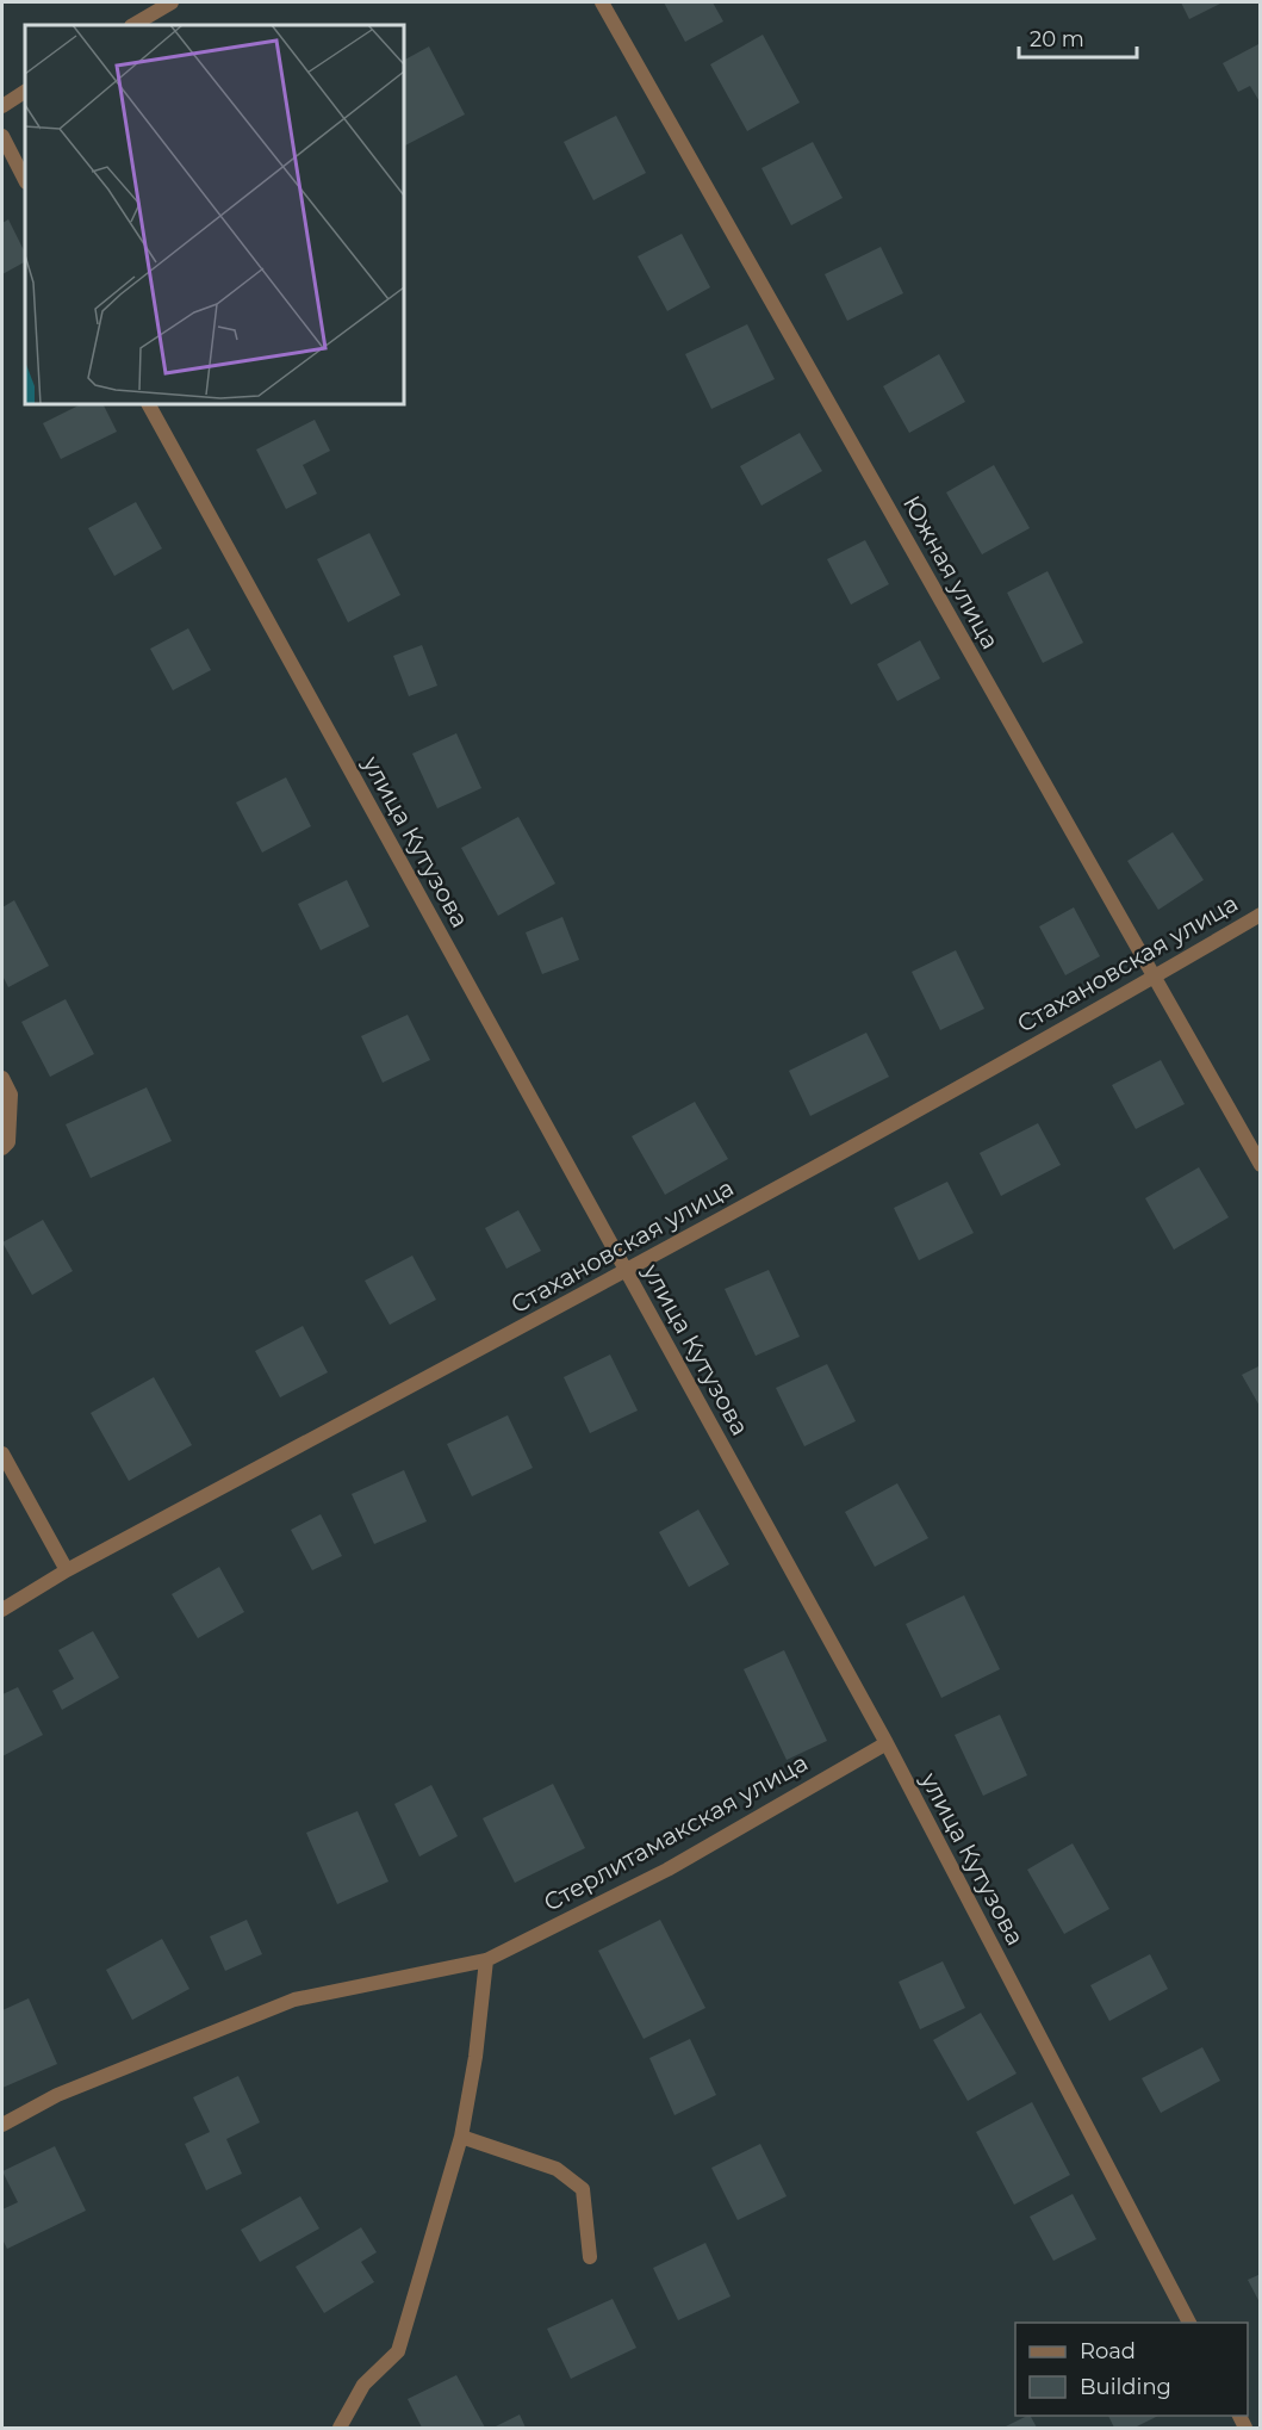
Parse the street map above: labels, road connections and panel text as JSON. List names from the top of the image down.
{
  "streets": {
    "street": [
      "Южная улица",
      "улица Кутузова",
      "Стахановская улица",
      "Стерлитамакская улица"
    ]
  },
  "crossings": [
    ["Южная улица", "Стахановская улица"],
    ["улица Кутузова", "Стахановская улица"],
    ["улица Кутузова", "Стерлитамакская улица"]
  ],
  "legend": ["Road", "Building"],
  "scale_bar": "20 m"
}
